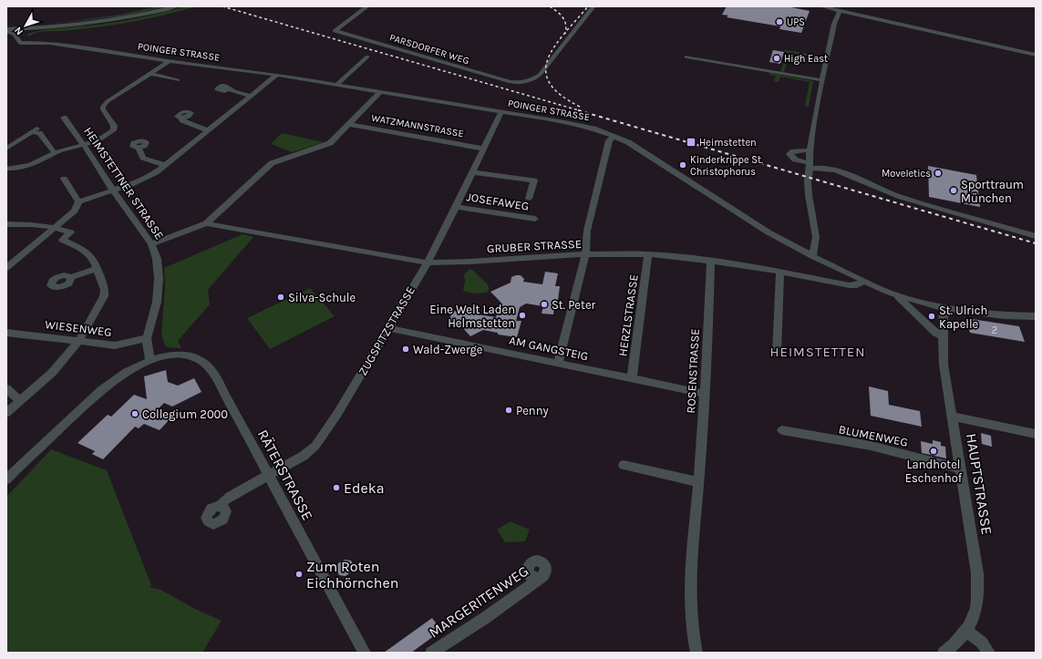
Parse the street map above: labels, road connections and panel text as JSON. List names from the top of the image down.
{
  "streets": {
    "street": [
      "PARSDORFER WEG",
      "POINGER STRASSE",
      "WATZMANNSTRASSE",
      "HEIMSTETTNER STRASSE",
      "JOSEFAWEG",
      "GRUBER STRASSE",
      "HERZLSTRASSE",
      "WIESENWEG",
      "ZUGSPITZSTRASSE",
      "AM GANGSTEIG",
      "ROSENSTRASSE",
      "BLUMENWEG",
      "RÄTERSTRASSE",
      "HAUPTSTRASSE",
      "MARGERITENWEG"
    ]
  },
  "crossings": [
    ["POINGER STRASSE", "GRUBER STRASSE"],
    ["POINGER STRASSE", "ZUGSPITZSTRASSE"],
    ["WATZMANNSTRASSE", "ZUGSPITZSTRASSE"],
    ["HEIMSTETTNER STRASSE", "WIESENWEG"],
    ["HEIMSTETTNER STRASSE", "RÄTERSTRASSE"],
    ["JOSEFAWEG", "ZUGSPITZSTRASSE"],
    ["GRUBER STRASSE", "HERZLSTRASSE"],
    ["GRUBER STRASSE", "ZUGSPITZSTRASSE"],
    ["GRUBER STRASSE", "ROSENSTRASSE"],
    ["HERZLSTRASSE", "AM GANGSTEIG"],
    ["ZUGSPITZSTRASSE", "AM GANGSTEIG"],
    ["ZUGSPITZSTRASSE", "RÄTERSTRASSE"],
    ["AM GANGSTEIG", "ROSENSTRASSE"],
    ["BLUMENWEG", "HAUPTSTRASSE"]
  ],
  "districts": ["HEIMSTETTEN"],
  "places": {
    "other": [
      "UPS",
      "High East",
      "Kinderkrippe St. Christophorus",
      "Moveletics",
      "Sporttraum München",
      "Silva-Schule",
      "St. Peter",
      "Eine Welt Laden Helmstetten",
      "St. Ulrich Kapelle",
      "Wald-Zwerge",
      "Penny",
      "Collegium 2000",
      "Landhotel Eschenhof",
      "Edeka",
      "Zum Roten Eichhörnchen"
    ],
    "transit": ["Heimstetten"]
  },
  "house_numbers": ["2"],
  "north": "bottom left"
}
